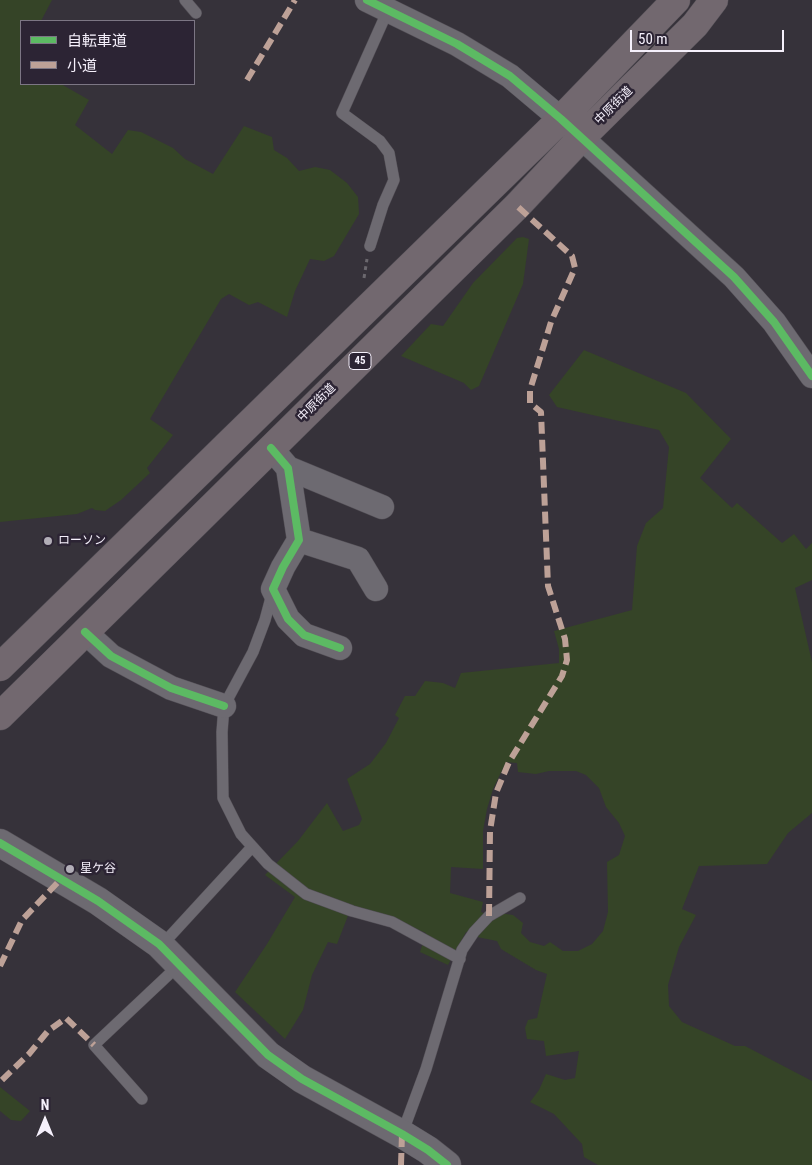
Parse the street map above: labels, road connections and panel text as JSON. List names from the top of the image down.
{
  "streets": {
    "main road": ["中原街道", "45"]
  },
  "places": ["ローソン", "星ケ谷"],
  "legend": ["自転車道", "小道"],
  "scale_bar": "50 m",
  "north": "top"
}
